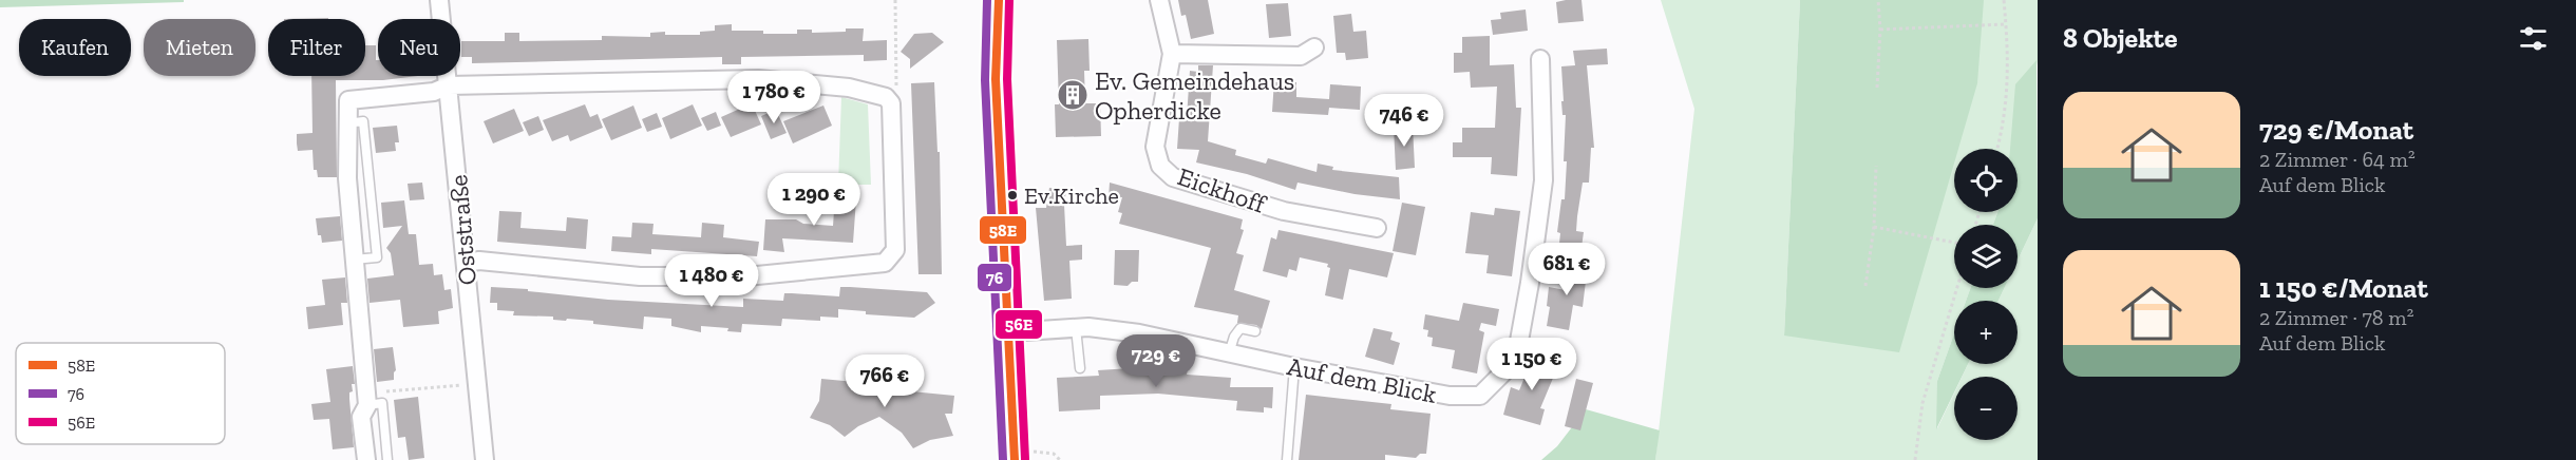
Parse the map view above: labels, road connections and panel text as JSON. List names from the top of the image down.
{
  "streets": {
    "street": ["Eickhoff", "Oststraße", "Auf dem Blick"]
  },
  "places": {
    "building": ["Ev. Gemeindehaus Opherdicke"],
    "other": ["Ev.Kirche"]
  },
  "lines": ["transit line 58E", "transit line 76", "transit line 56E"],
  "legend": ["58E", "76", "56E"],
  "page": {
    "heading": "8 Objekte",
    "chip": [
      "Kaufen",
      "Mieten",
      "Filter",
      "Neu"
    ],
    "price": [
      "1 780 €",
      "746 €",
      "1 290 €",
      "681 €",
      "1 480 €",
      "729 €",
      "1 150 €",
      "766 €"
    ],
    "list": [
      {
        "name": "729 €/Monat",
        "note": "2 Zimmer · 64 m² · Auf dem Blick"
      },
      {
        "name": "1 150 €/Monat",
        "note": "2 Zimmer · 78 m² · Auf dem Blick"
      }
    ],
    "map_buttons": ["+", "−"]
  }
}
